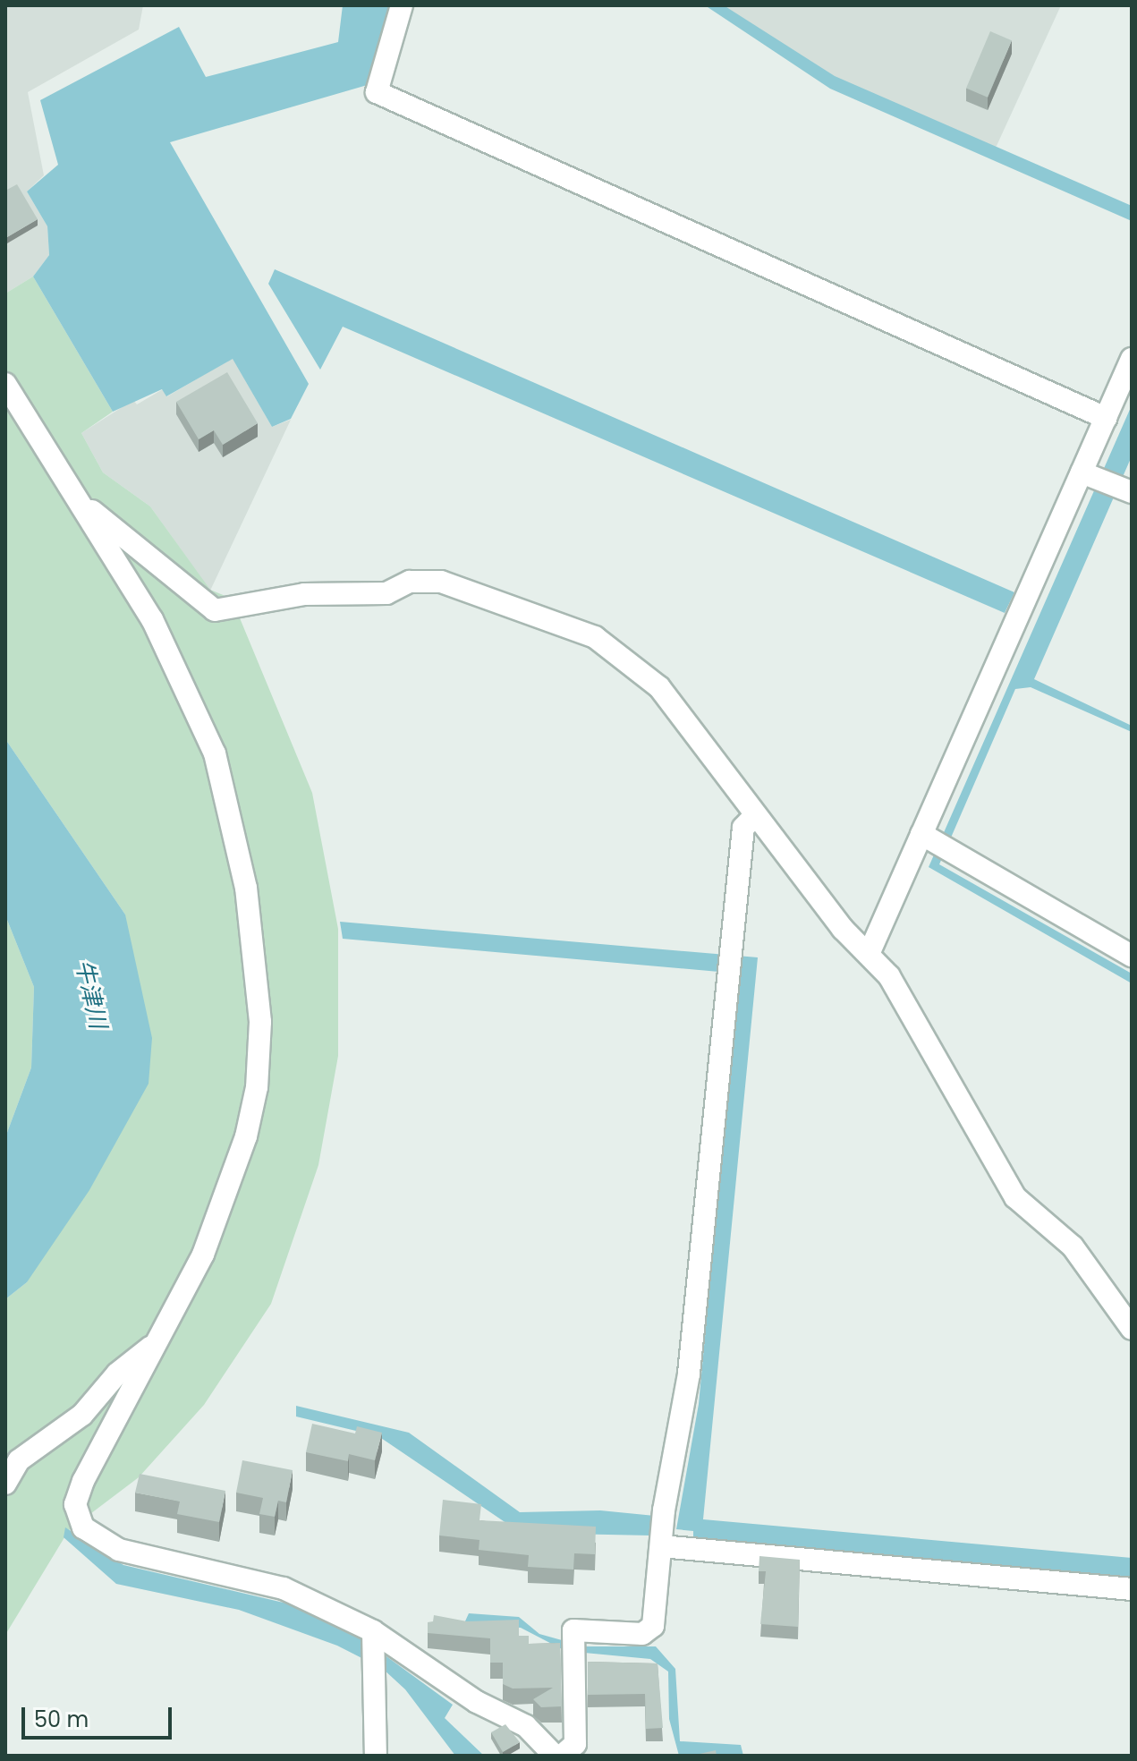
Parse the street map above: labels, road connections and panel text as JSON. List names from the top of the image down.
{
  "water": ["牛津川"],
  "scale_bar": "50 m"
}
